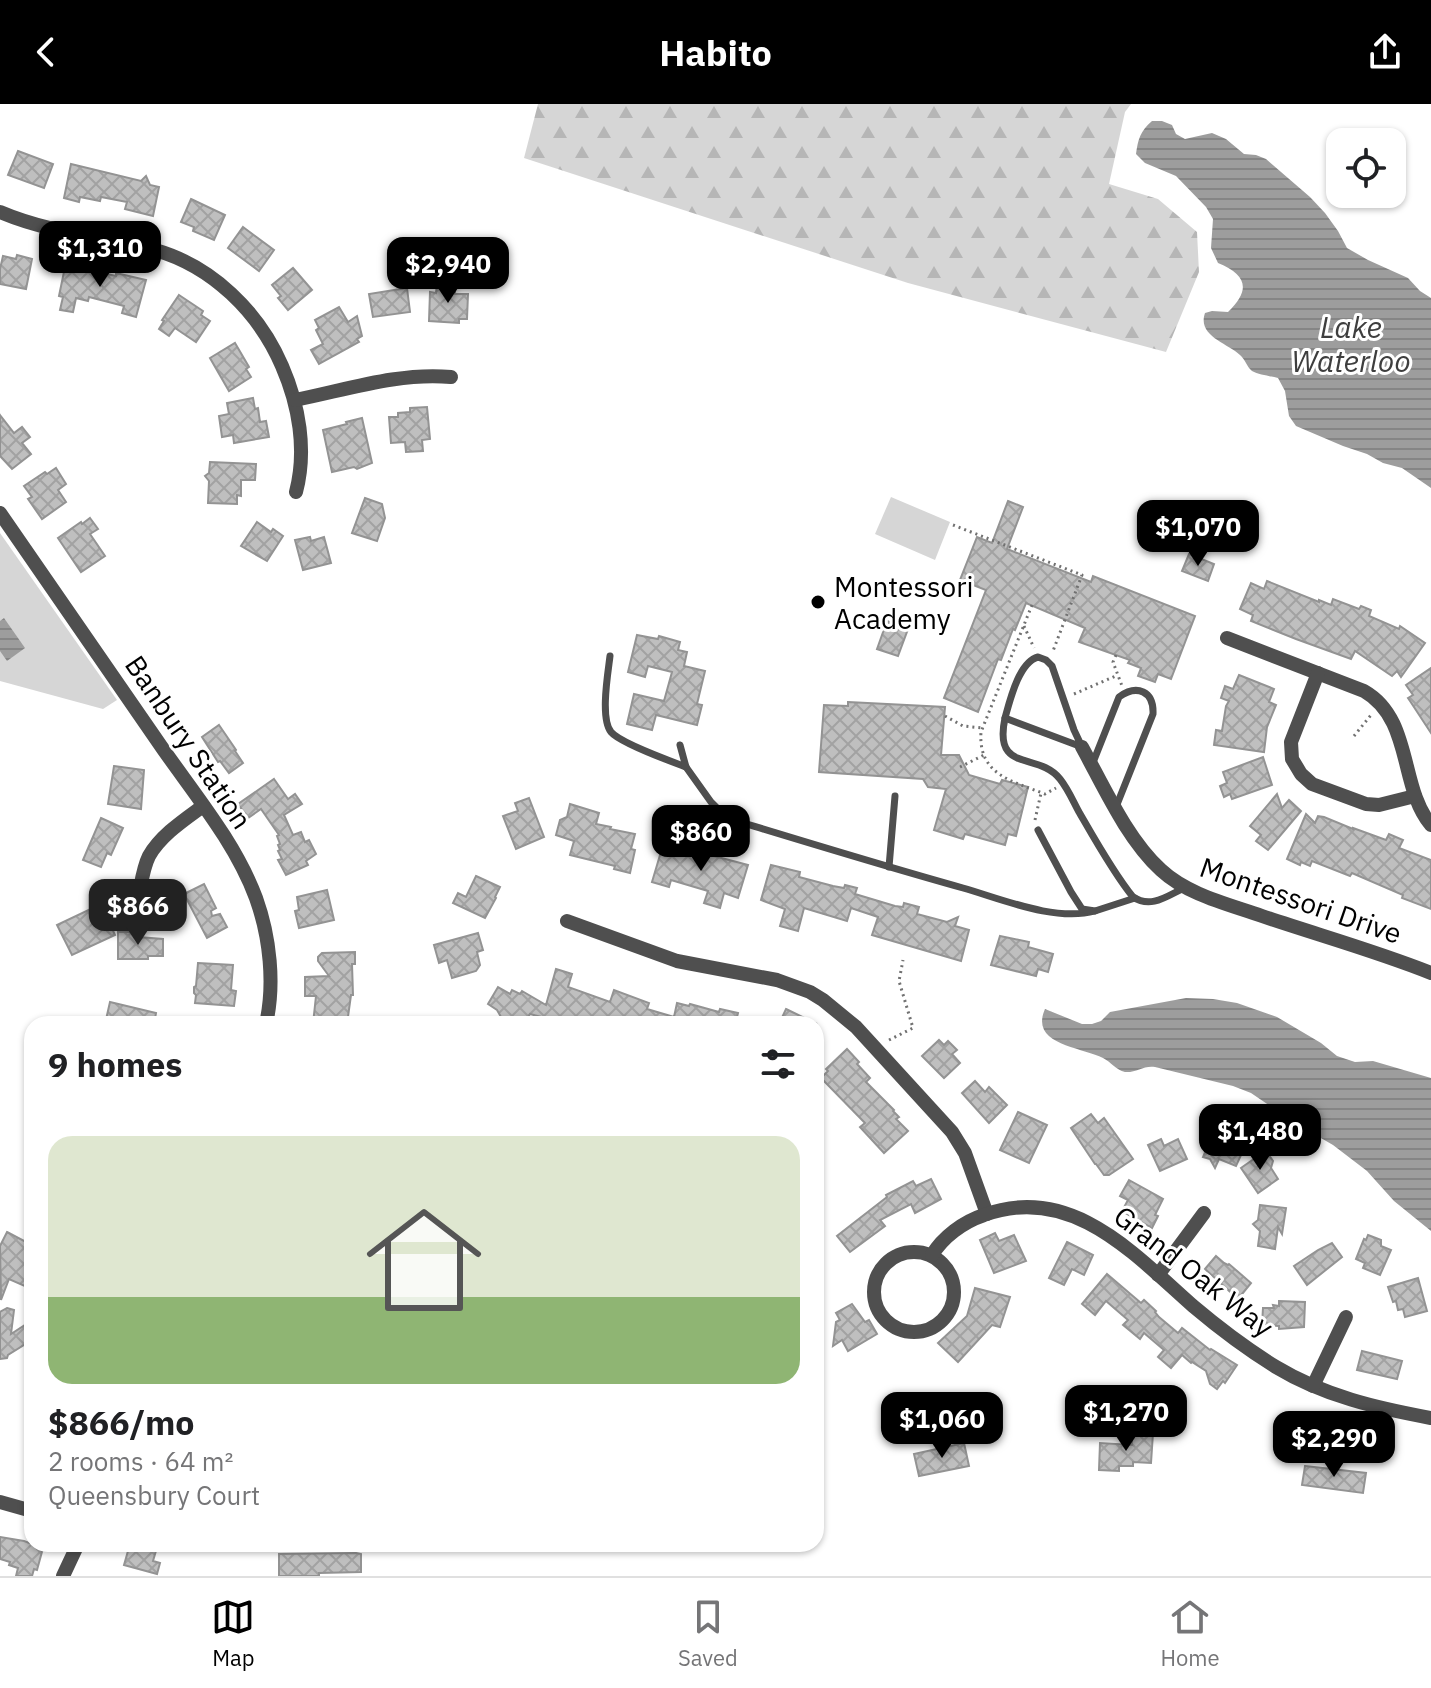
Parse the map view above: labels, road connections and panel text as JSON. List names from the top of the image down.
{
  "streets": {
    "street": ["Banbury Station", "Montessori Drive", "Grand Oak Way"]
  },
  "water": ["Lake Waterloo"],
  "places": ["Montessori Academy"],
  "page": {
    "header": "Habito",
    "price": [
      "$1,310",
      "$2,940",
      "$1,070",
      "$860",
      "$866",
      "$1,480",
      "$1,270",
      "$1,060",
      "$2,290"
    ],
    "heading": "9 homes",
    "list": [
      {
        "name": "$866/mo",
        "note": "2 rooms · 64 m² · Queensbury Court"
      }
    ],
    "tabs": ["Map", "Saved", "Home"]
  }
}
